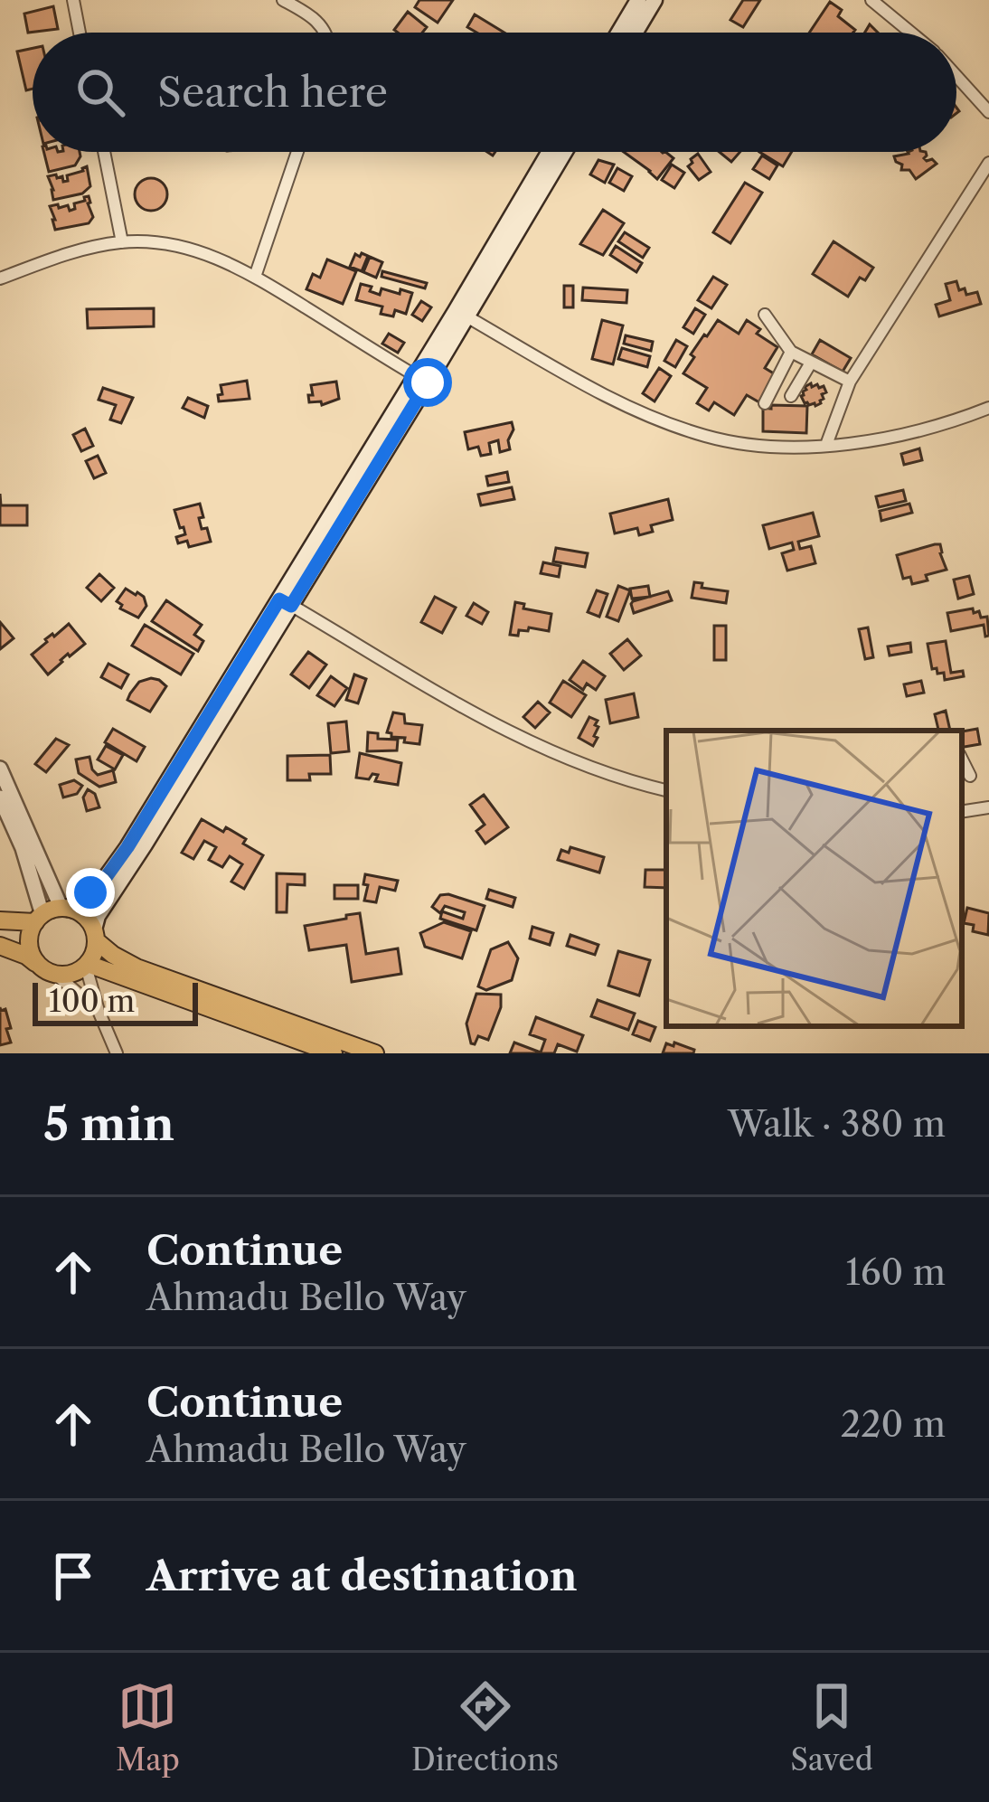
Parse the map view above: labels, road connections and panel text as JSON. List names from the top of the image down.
{
  "scale_bar": "100 m",
  "page": {
    "search": "Search here",
    "scale": "100 m",
    "heading": ["5 min", "Walk · 380 m"],
    "list": [
      ["Continue", "Ahmadu Bello Way", "160 m"],
      ["Continue", "Ahmadu Bello Way", "220 m"],
      "Arrive at destination"
    ],
    "nav": ["Map", "Directions", "Saved"]
  }
}
